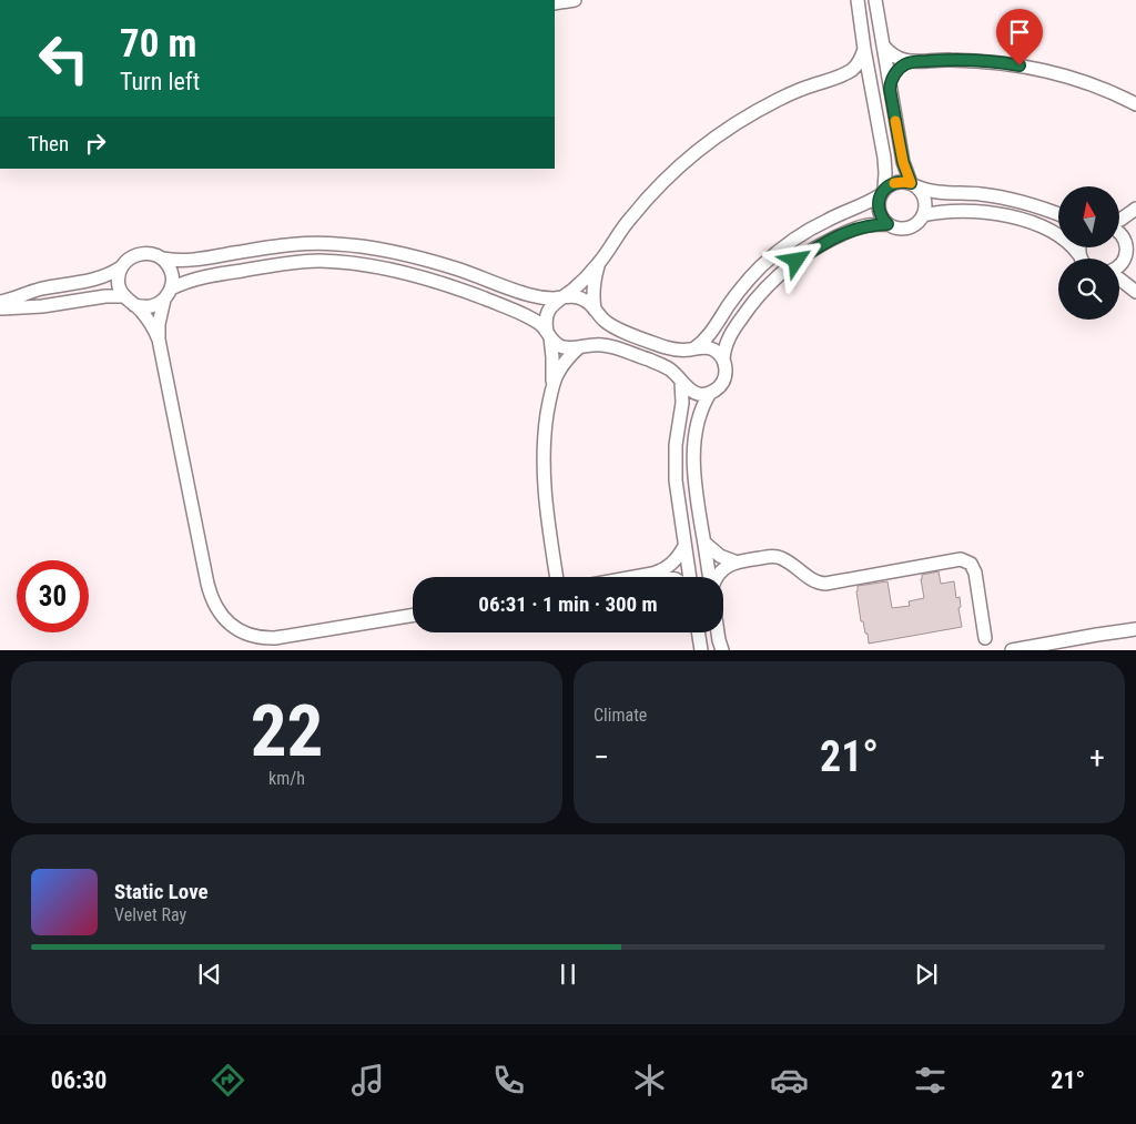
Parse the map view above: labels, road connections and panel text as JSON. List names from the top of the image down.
{
  "north": "top",
  "page": {
    "turn": ["70 m", "Turn left"],
    "then": "Then",
    "limit": "30",
    "trip": "06:31 · 1 min · 300 m",
    "tile": [
      ["22", "km/h"],
      "Climate"
    ],
    "heat": ["−", "21°", "+"],
    "song": ["Static Love", "Velvet Ray"],
    "tabs": ["06:30", "21°"]
  }
}
